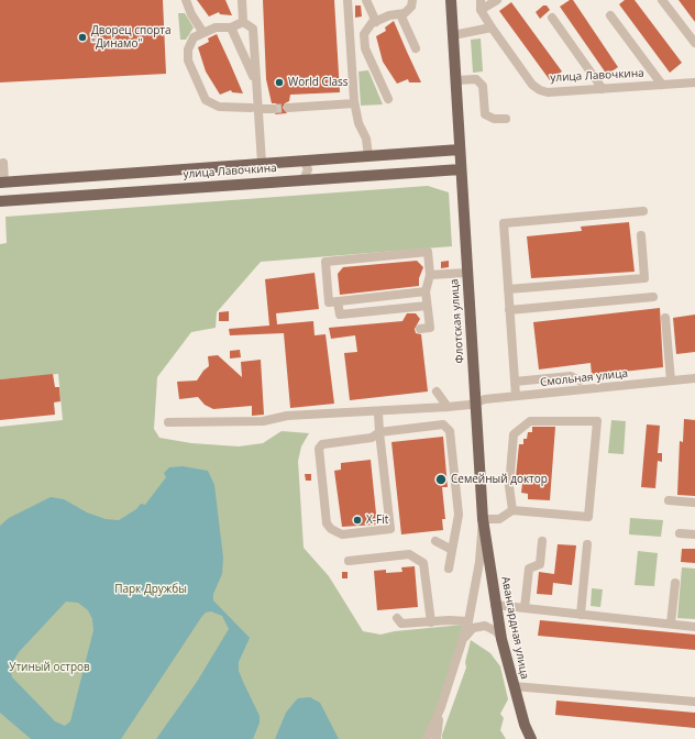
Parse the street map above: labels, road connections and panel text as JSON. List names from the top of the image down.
{
  "streets": {
    "main road": ["улица Лавочкина", "Флотская улица", "Авангардная улица"],
    "street": ["Смольная улица"]
  },
  "crossings": [
    ["улица Лавочкина", "Флотская улица"],
    ["Флотская улица", "Смольная улица"],
    ["Флотская улица", "Авангардная улица"]
  ],
  "parks": ["Парк Дружбы", "Утиный остров"],
  "places": [
    "Дворец спорта \"Динамо\"",
    "World Class",
    "Семейный доктор",
    "X-Fit"
  ]
}
